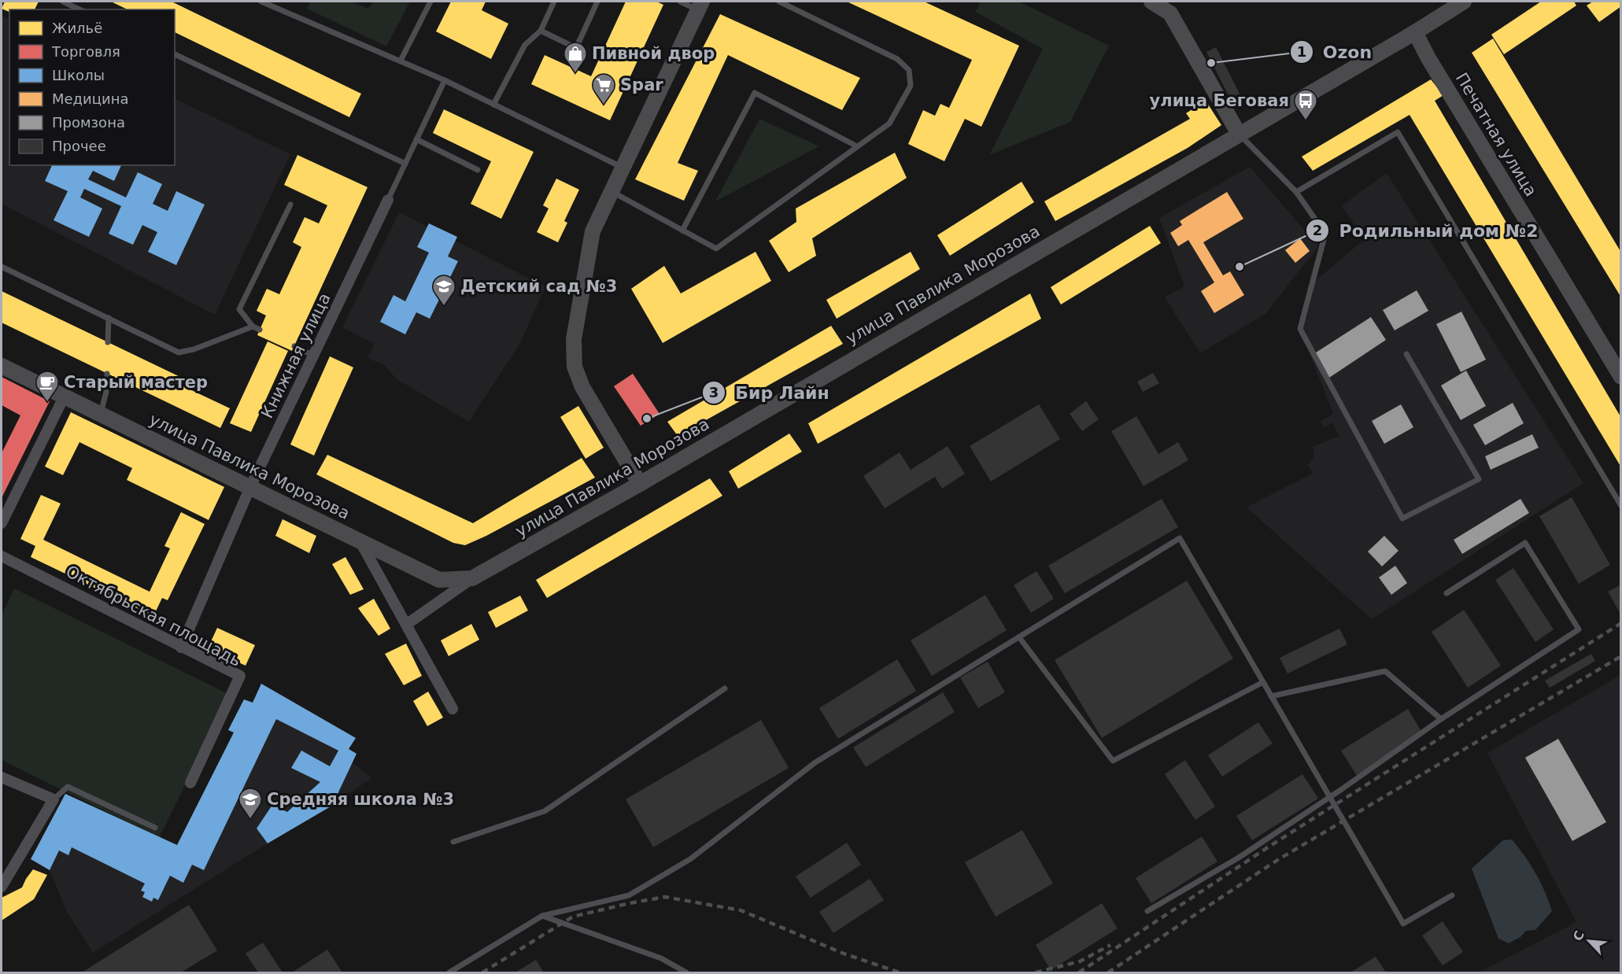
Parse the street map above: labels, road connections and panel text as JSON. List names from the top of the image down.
{
  "streets": {
    "street": [
      "Печатная улица",
      "улица Павлика Морозова",
      "Книжная улица",
      "Октябрьская площадь"
    ]
  },
  "crossings": [
    ["Печатная улица", "улица Павлика Морозова"],
    ["улица Павлика Морозова", "Книжная улица"],
    ["Книжная улица", "Октябрьская площадь"]
  ],
  "places": {
    "other": ["Ozon", "Родильный дом №2", "Бир Лайн"],
    "shop": ["Пивной двор"],
    "supermarket": ["Spar"],
    "bus stop": ["улица Беговая"],
    "school or university": ["Детский сад №3", "Средняя школа №3"],
    "cafe": ["Старый мастер"]
  },
  "legend": [
    "Жильё",
    "Торговля",
    "Школы",
    "Медицина",
    "Промзона",
    "Прочее"
  ],
  "north": "top left"
}
